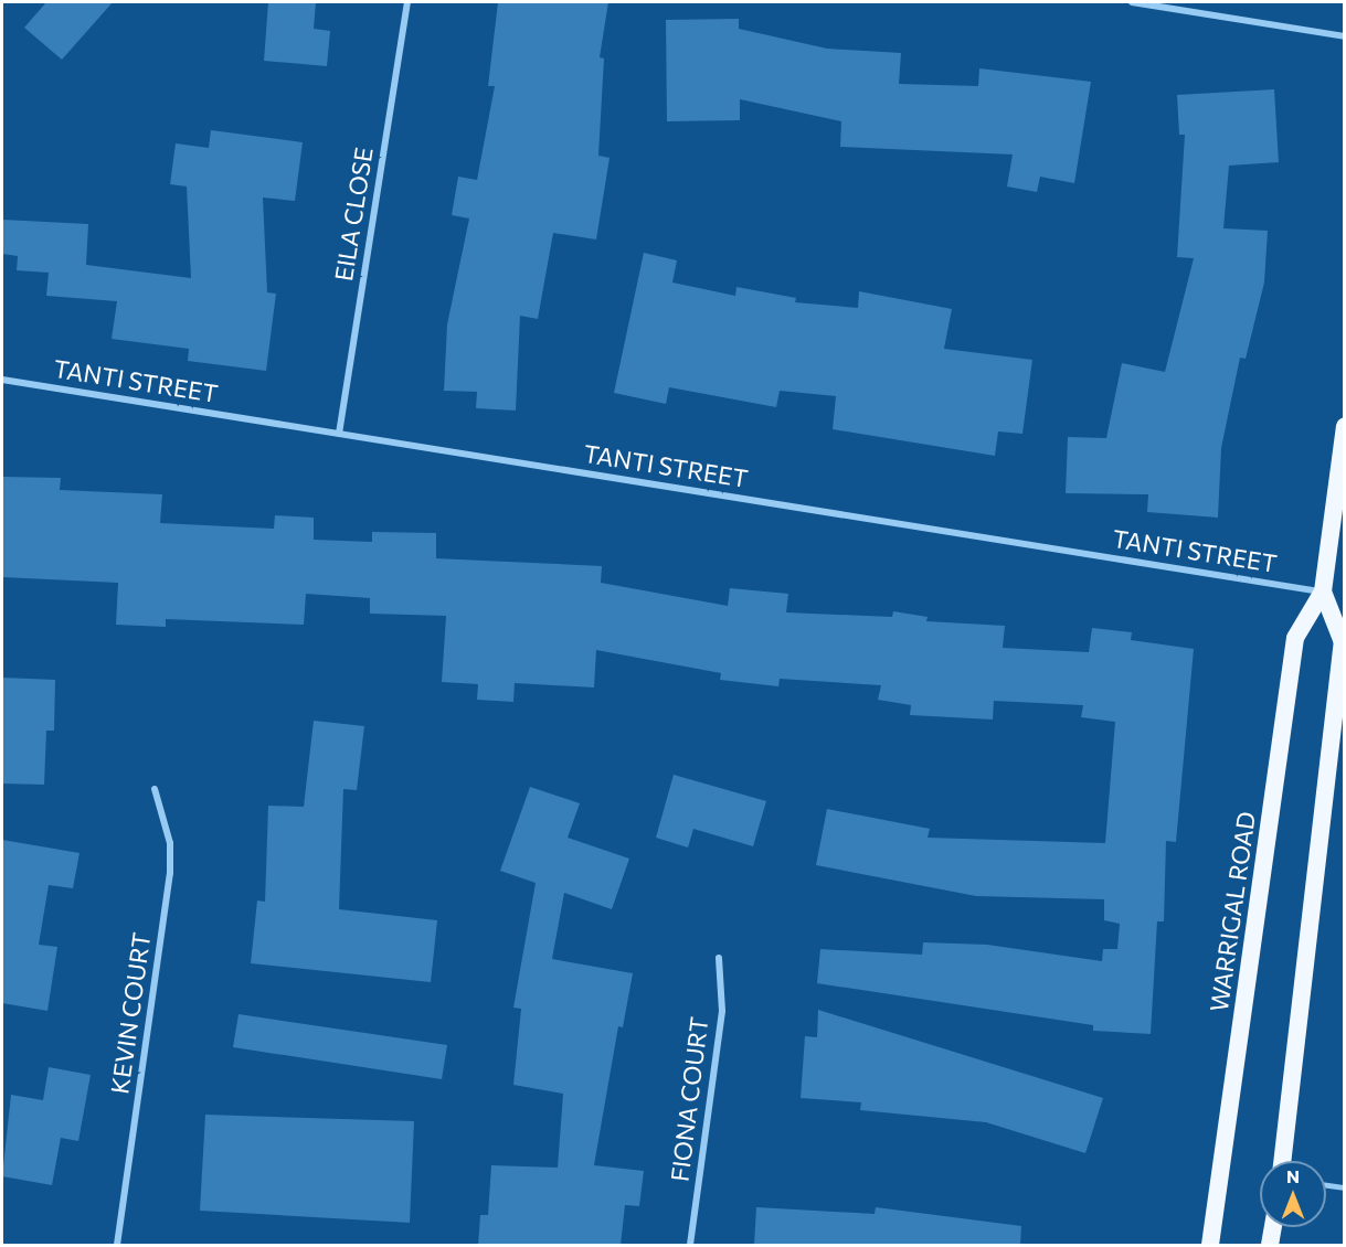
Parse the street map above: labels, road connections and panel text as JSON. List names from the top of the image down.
{
  "streets": {
    "highway": ["WARRIGAL ROAD"],
    "street": [
      "EILA CLOSE",
      "TANTI STREET",
      "KEVIN COURT",
      "FIONA COURT"
    ]
  },
  "crossings": [
    ["EILA CLOSE", "TANTI STREET"],
    ["TANTI STREET", "WARRIGAL ROAD"]
  ],
  "north": "top"
}
